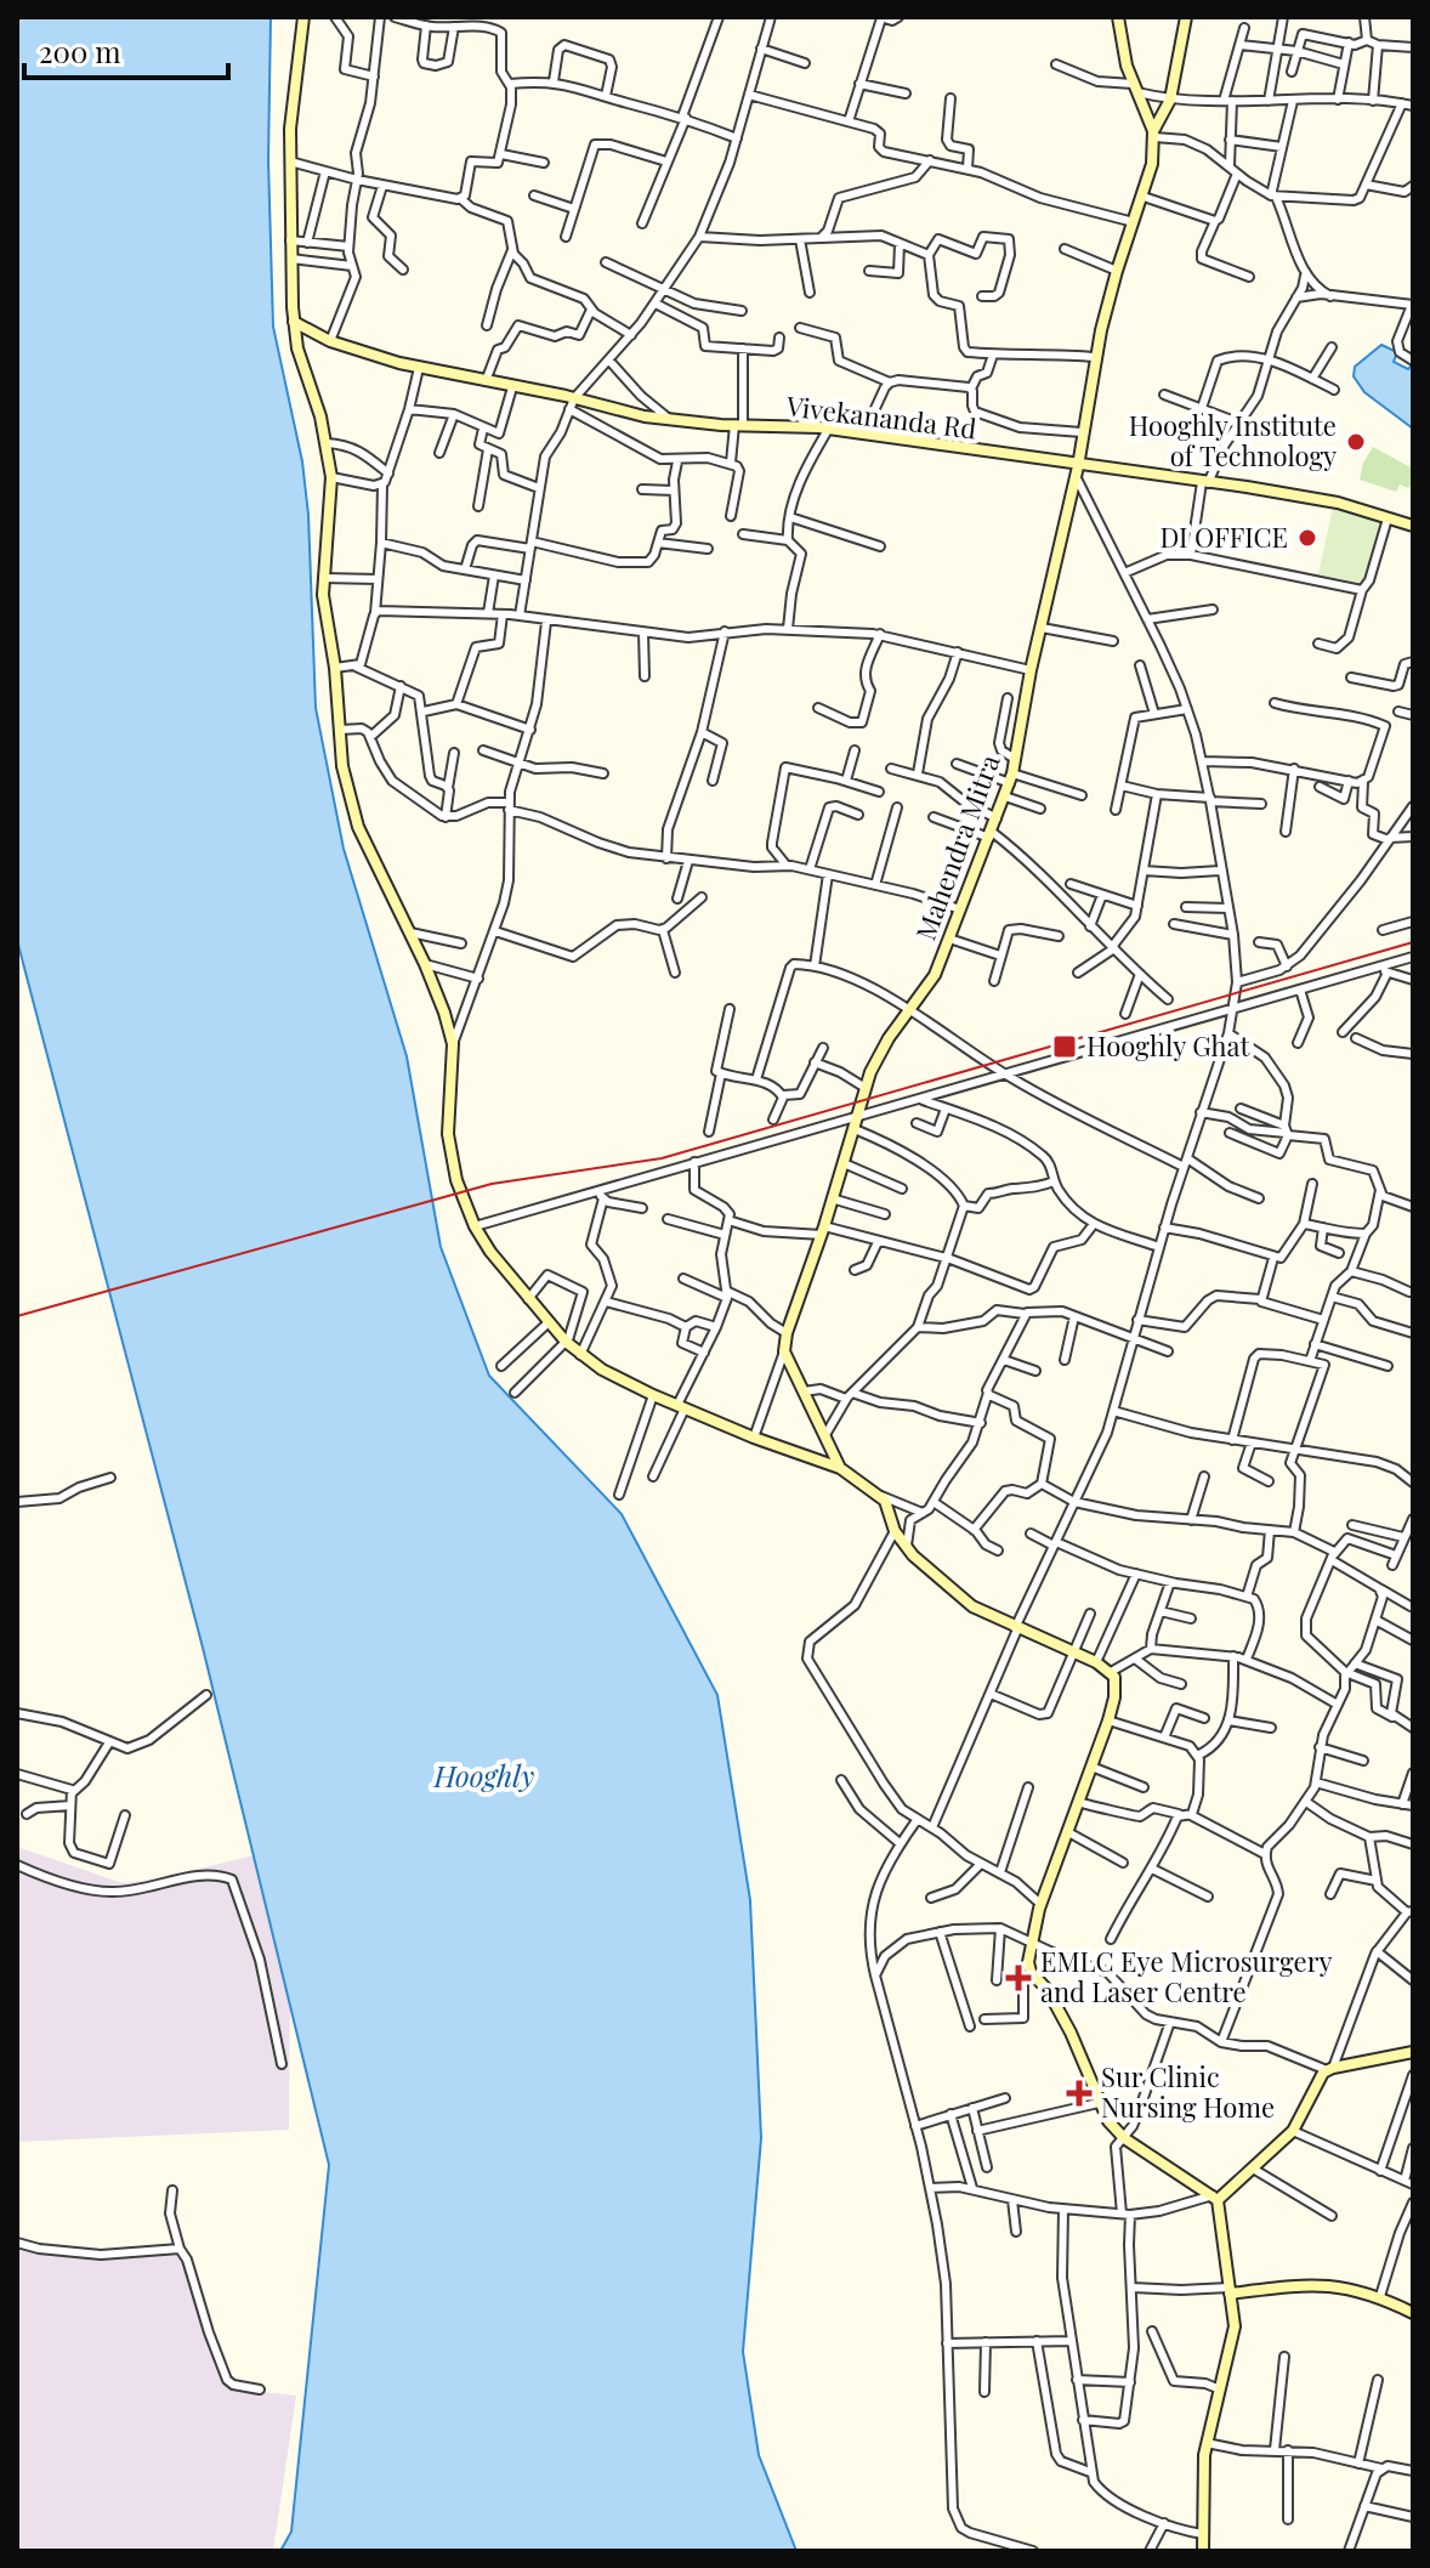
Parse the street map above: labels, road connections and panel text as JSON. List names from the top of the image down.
{
  "streets": {
    "street": ["Vivekananda Rd", "Mahendra Mitra"]
  },
  "crossings": [
    ["Vivekananda Rd", "Mahendra Mitra"]
  ],
  "water": ["Hooghly"],
  "places": {
    "other": ["Hooghly Institute of Technology", "DI OFFICE"],
    "transit": ["Hooghly Ghat"],
    "health": ["EMLC Eye Microsurgery and Laser Centre", "Sur Clinic Nursing Home"]
  },
  "scale_bar": "200 m"
}
